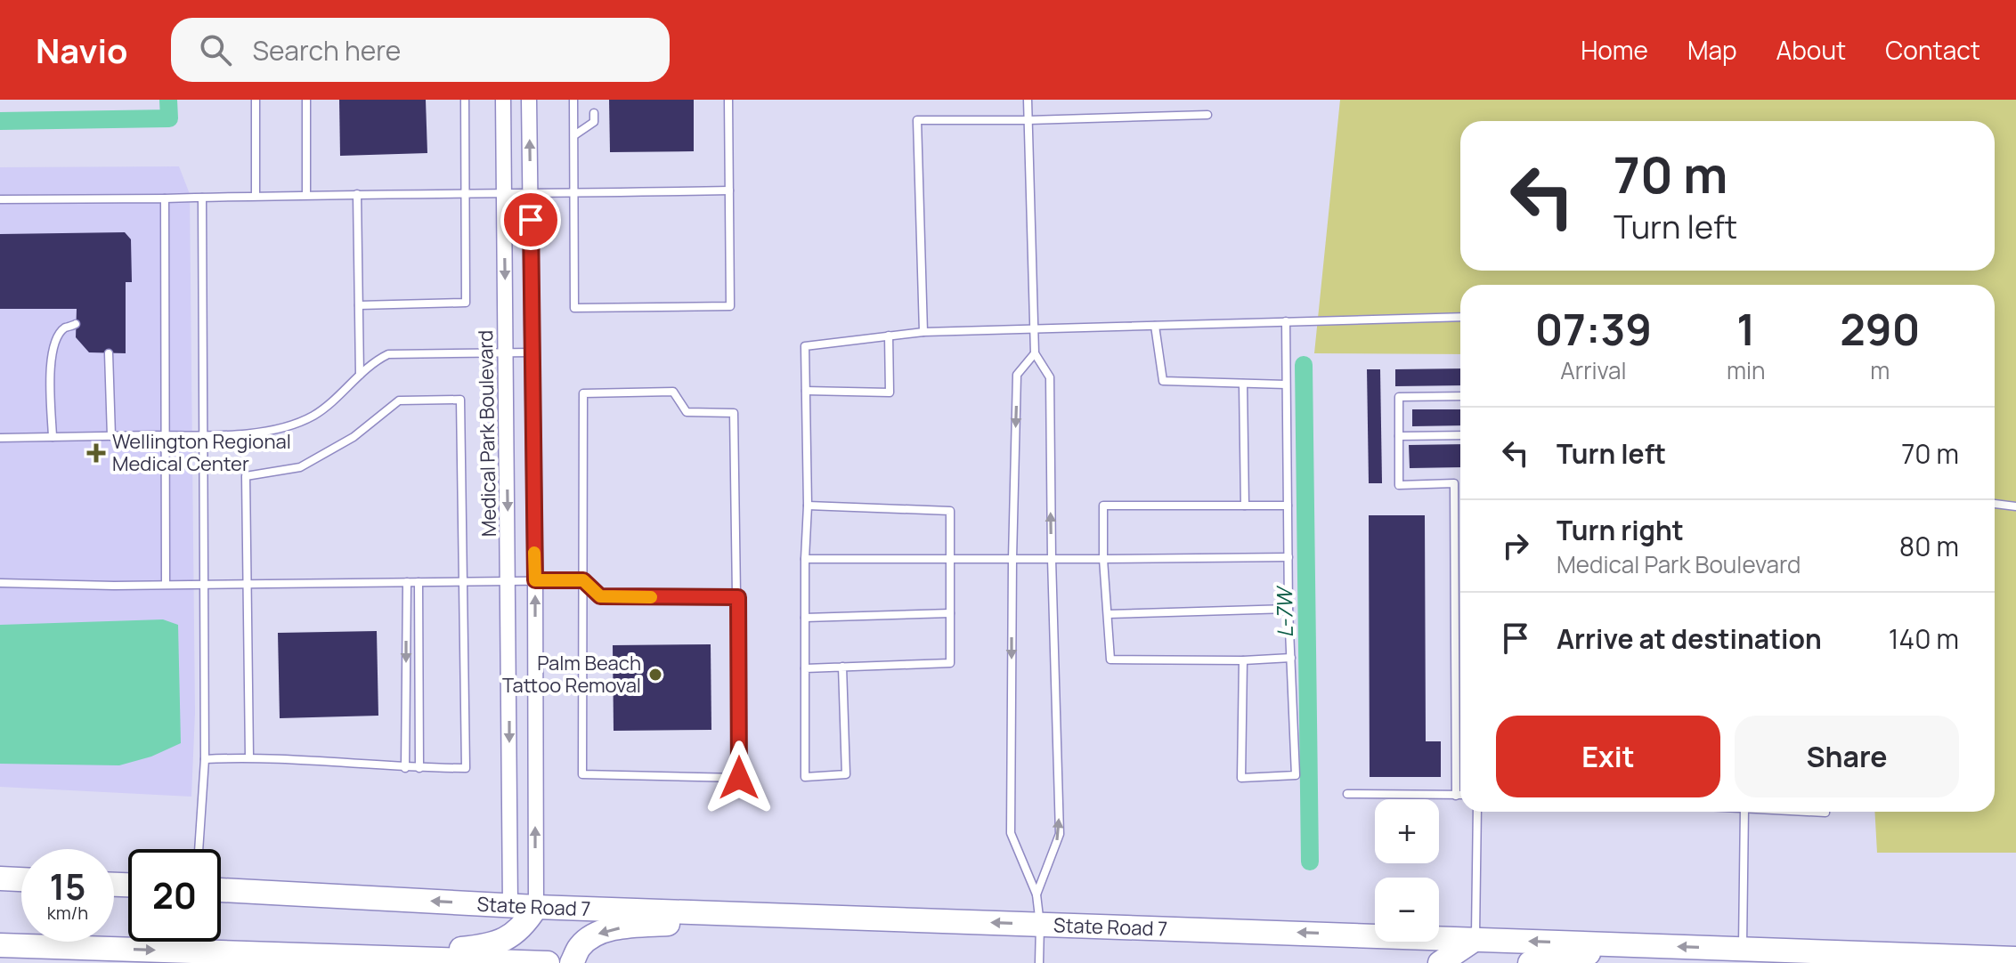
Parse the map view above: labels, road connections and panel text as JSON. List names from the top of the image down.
{
  "streets": {
    "main road": ["State Road 7"],
    "street": ["Medical Park Boulevard"]
  },
  "crossings": [
    ["Medical Park Boulevard", "State Road 7"]
  ],
  "water": ["L-7W"],
  "places": {
    "health": ["Wellington Regional Medical Center"],
    "other": ["Palm Beach Tattoo Removal"]
  },
  "page": {
    "header": "Navio",
    "search": "Search here",
    "nav": [
      "Home",
      "Map",
      "About",
      "Contact"
    ],
    "turn": ["70 m", "Turn left"],
    "eta": [
      "07:39",
      "Arrival",
      "1",
      "min",
      "290",
      "m"
    ],
    "list": [
      {
        "name": "Turn left",
        "value": "70 m"
      },
      {
        "name": "Turn right",
        "note": "Medical Park Boulevard",
        "value": "80 m"
      },
      {
        "name": "Arrive at destination",
        "value": "140 m"
      }
    ],
    "buttons": ["Exit", "Share"],
    "map_buttons": ["+", "−"],
    "speed": "15 km/h",
    "limit": "20"
  }
}
